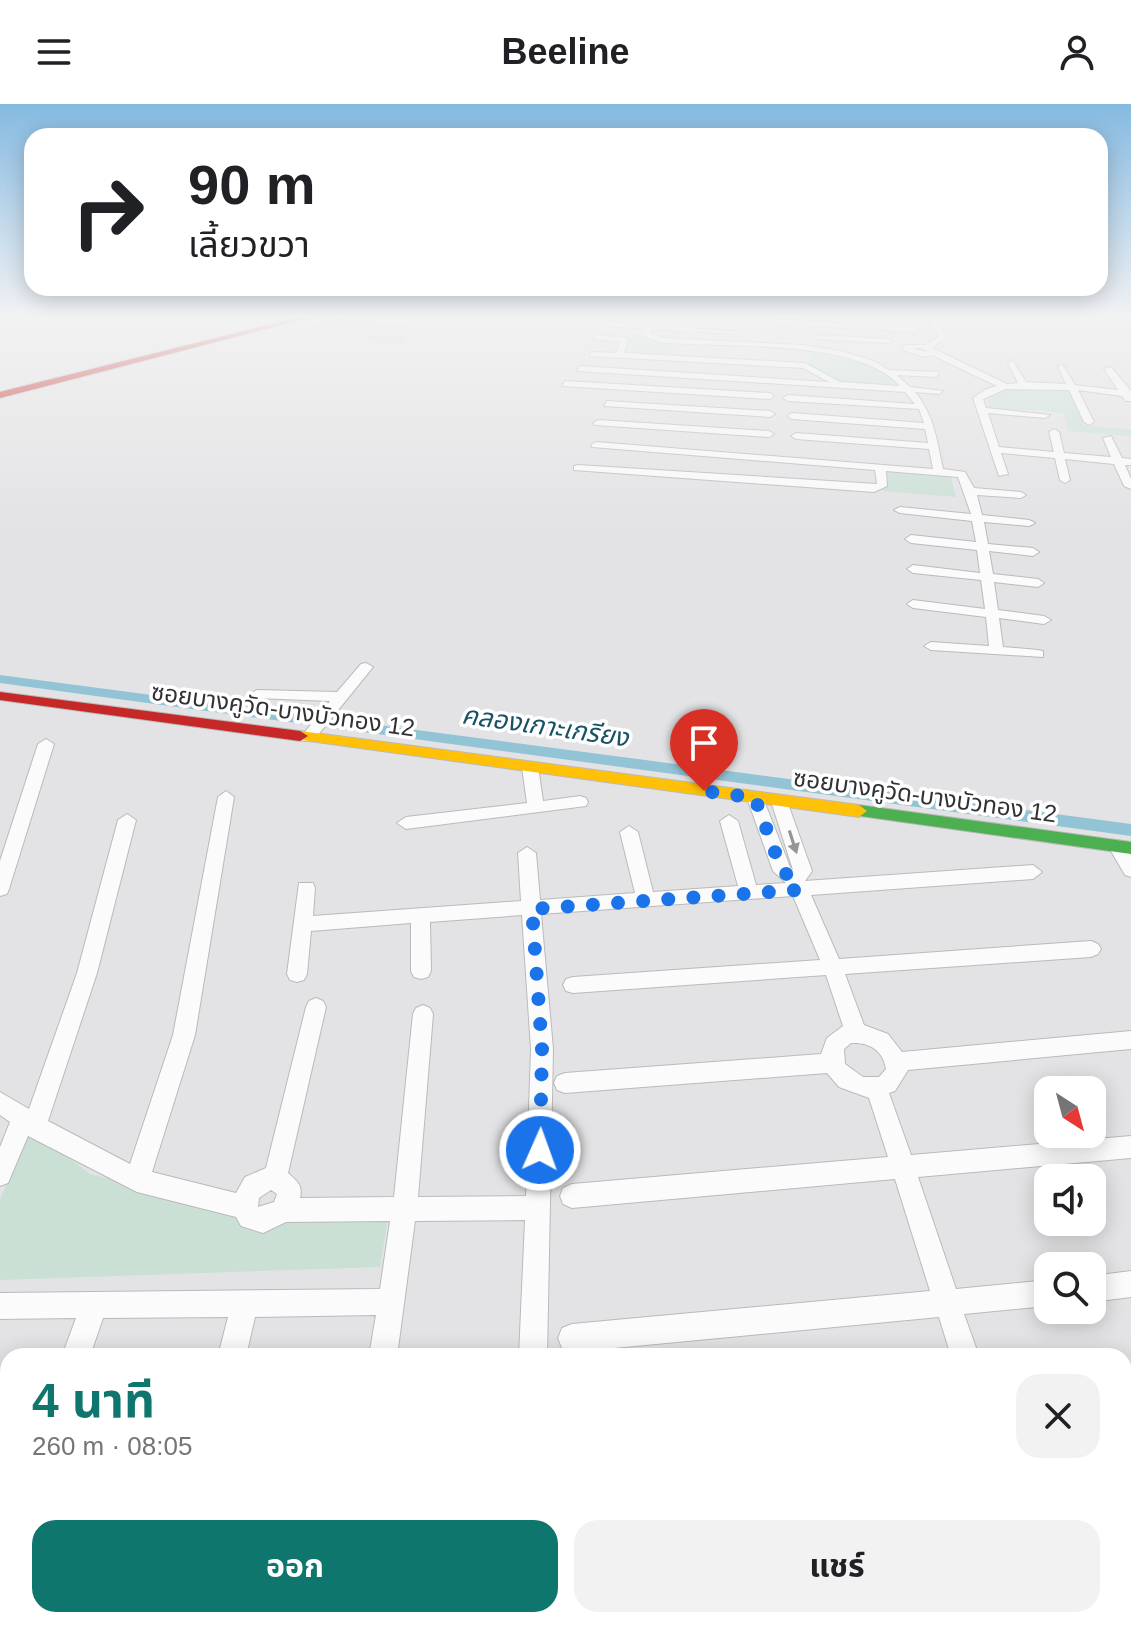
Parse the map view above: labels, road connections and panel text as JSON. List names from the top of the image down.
{
  "streets": {
    "main road": ["ซอยบางคูวัด-บางบัวทอง 12"]
  },
  "water": ["คลองเกาะเกรียง"],
  "north": "bottom right",
  "page": {
    "header": "Beeline",
    "turn": ["90 m", "เลี้ยวขวา"],
    "heading": ["4 นาที", "260 m · 08:05"],
    "buttons": ["ออก", "แชร์"]
  }
}
